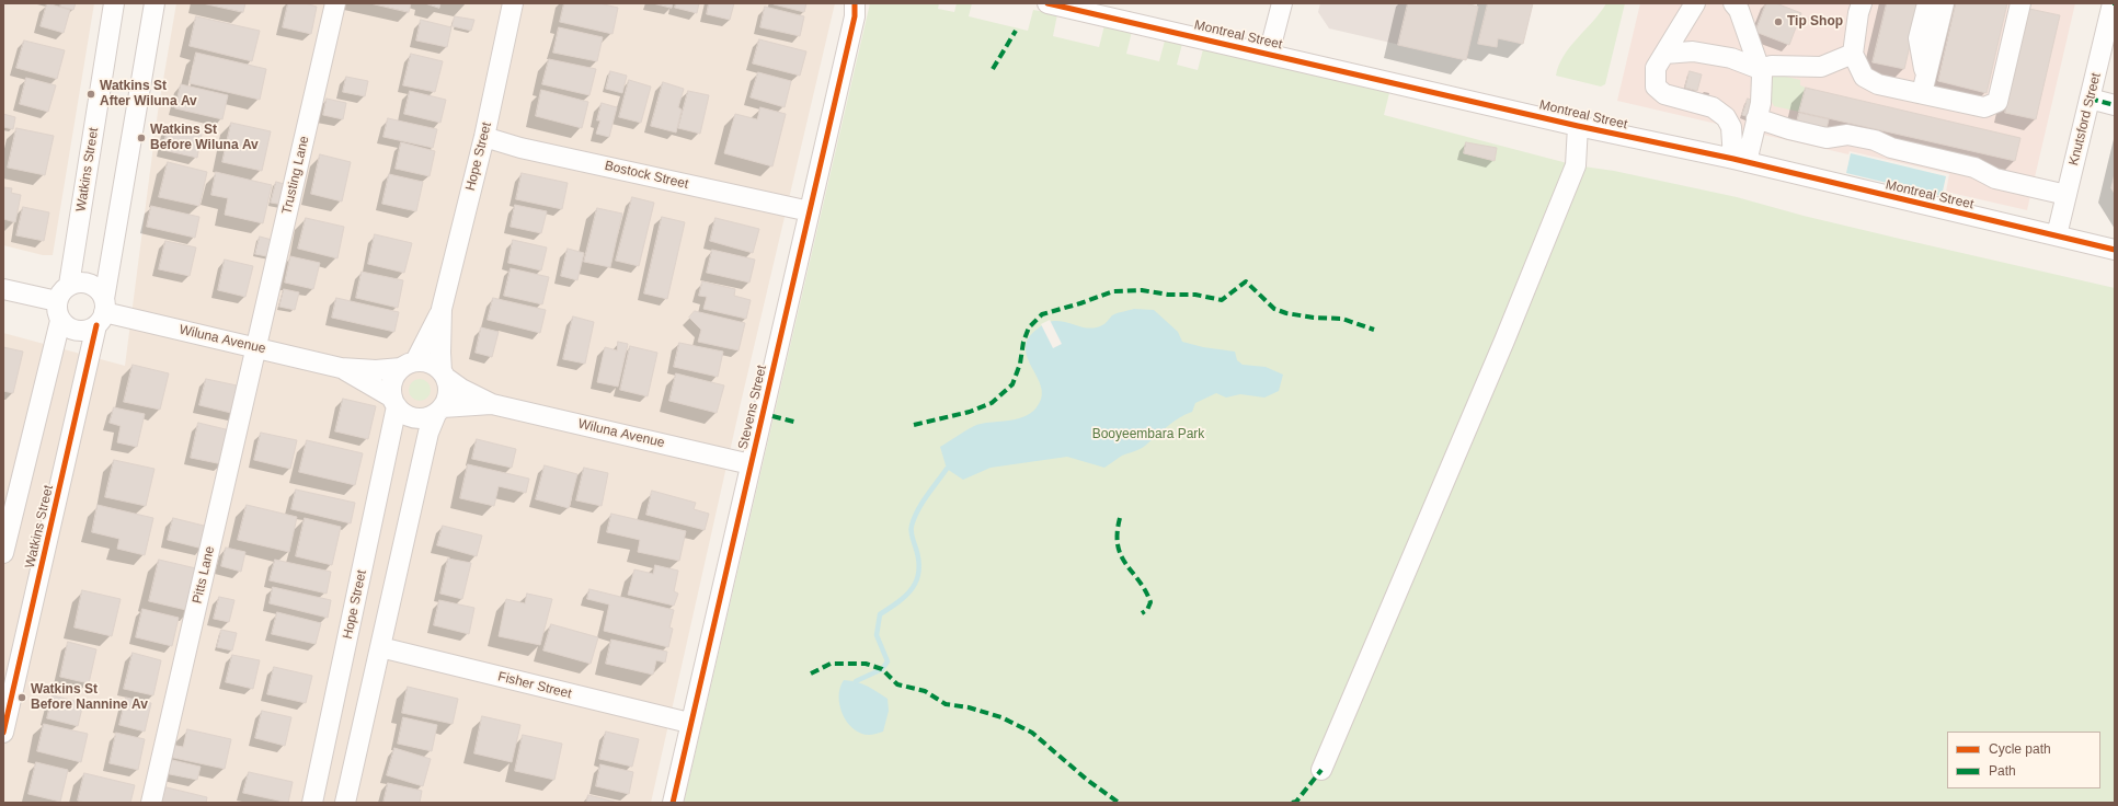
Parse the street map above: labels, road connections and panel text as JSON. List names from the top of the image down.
{
  "streets": {
    "street": [
      "Montreal Street",
      "Knutsford Street",
      "Hope Street",
      "Watkins Street",
      "Trusting Lane",
      "Bostock Street",
      "Wiluna Avenue",
      "Stevens Street",
      "Pitts Lane",
      "Fisher Street"
    ]
  },
  "crossings": [
    ["Montreal Street", "Knutsford Street"],
    ["Hope Street", "Bostock Street"],
    ["Hope Street", "Wiluna Avenue"],
    ["Watkins Street", "Wiluna Avenue"],
    ["Trusting Lane", "Wiluna Avenue"],
    ["Trusting Lane", "Pitts Lane"],
    ["Bostock Street", "Stevens Street"],
    ["Wiluna Avenue", "Stevens Street"],
    ["Wiluna Avenue", "Pitts Lane"],
    ["Stevens Street", "Fisher Street"]
  ],
  "parks": ["Booyeembara Park"],
  "places": [
    "Tip Shop",
    "Watkins St After Wiluna Av",
    "Watkins St Before Wiluna Av",
    "Watkins St Before Nannine Av"
  ],
  "legend": ["Cycle path", "Path"]
}
